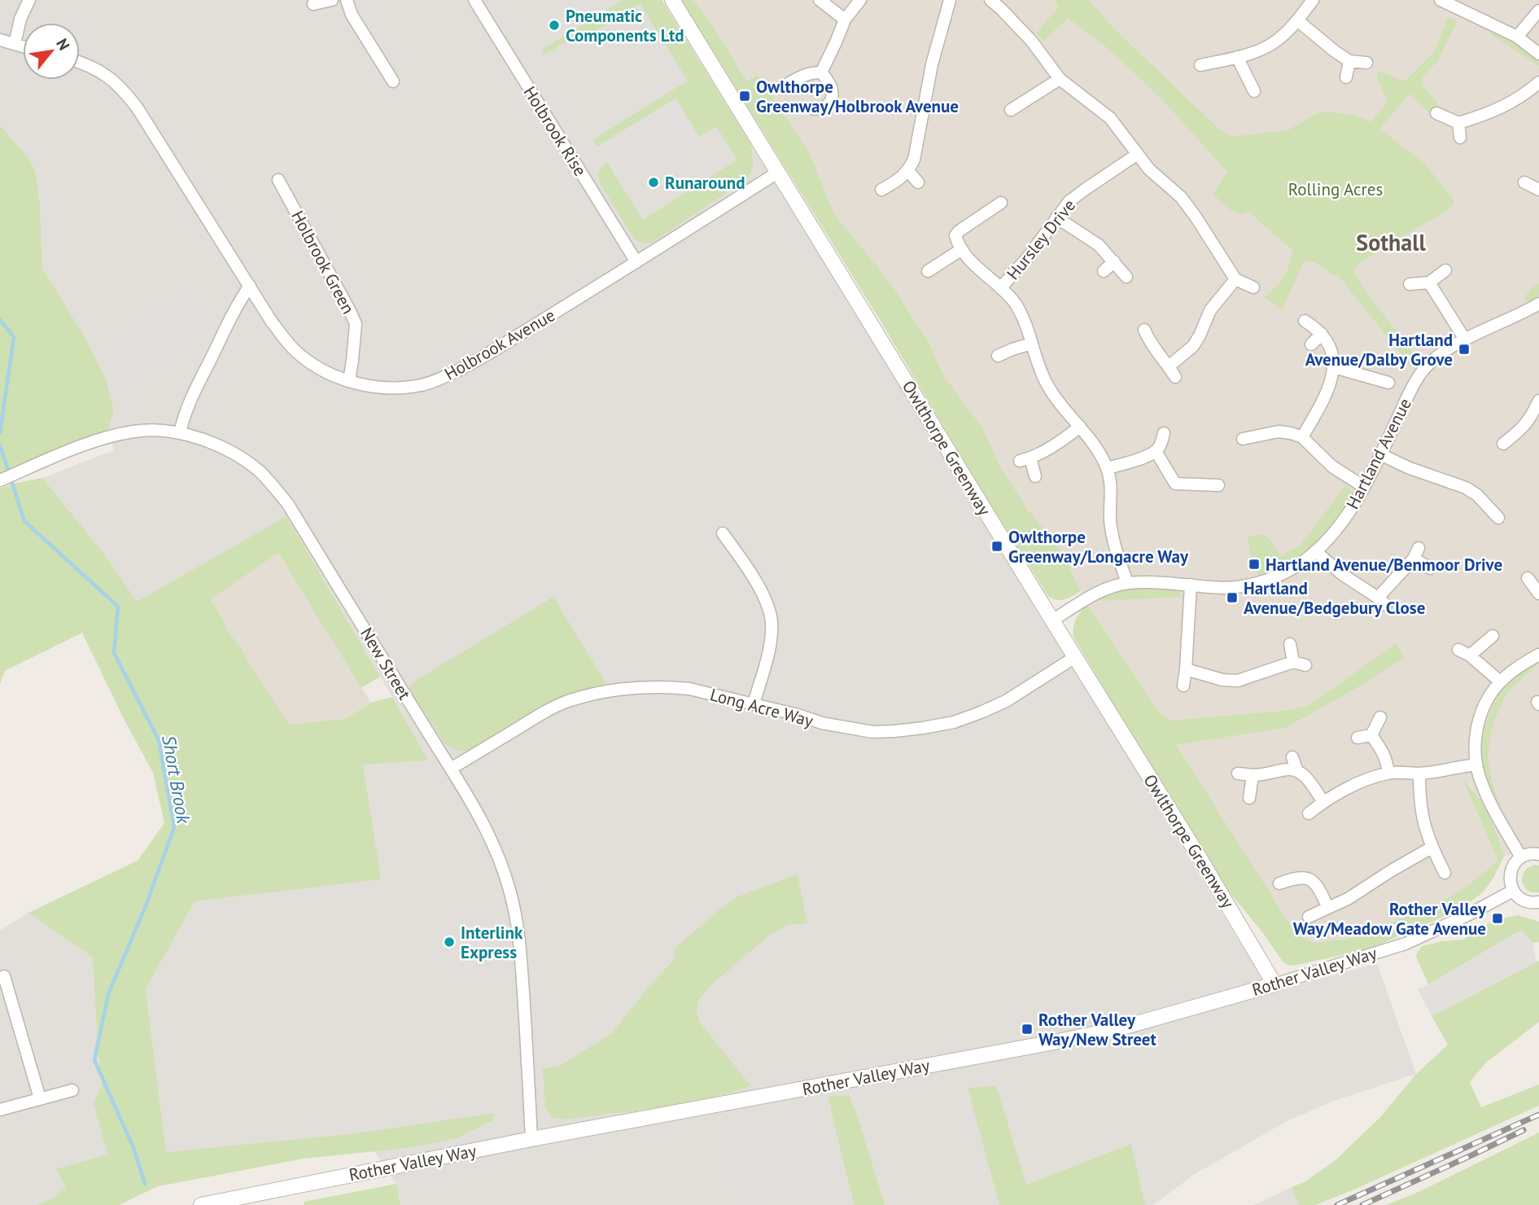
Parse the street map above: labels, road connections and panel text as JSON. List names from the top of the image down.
{
  "streets": {
    "street": [
      "Holbrook Rise",
      "Hursley Drive",
      "Holbrook Green",
      "Holbrook Avenue",
      "Owlthorpe Greenway",
      "Hartland Avenue",
      "New Street",
      "Long Acre Way",
      "Rother Valley Way"
    ]
  },
  "crossings": [
    ["Holbrook Rise", "Holbrook Avenue"],
    ["Holbrook Green", "Holbrook Avenue"],
    ["Holbrook Avenue", "Owlthorpe Greenway"],
    ["Owlthorpe Greenway", "Hartland Avenue"],
    ["Owlthorpe Greenway", "Long Acre Way"],
    ["Owlthorpe Greenway", "Rother Valley Way"],
    ["New Street", "Long Acre Way"],
    ["New Street", "Rother Valley Way"]
  ],
  "districts": ["Sothall"],
  "water": ["Short Brook"],
  "parks": ["Rolling Acres"],
  "places": {
    "other": ["Pneumatic Components Ltd", "Runaround", "Interlink Express"],
    "transit": [
      "Owlthorpe Greenway/Holbrook Avenue",
      "Hartland Avenue/Dalby Grove",
      "Owlthorpe Greenway/Longacre Way",
      "Hartland Avenue/Benmoor Drive",
      "Hartland Avenue/Bedgebury Close",
      "Rother Valley Way/Meadow Gate Avenue",
      "Rother Valley Way/New Street"
    ]
  },
  "north": "top right"
}
